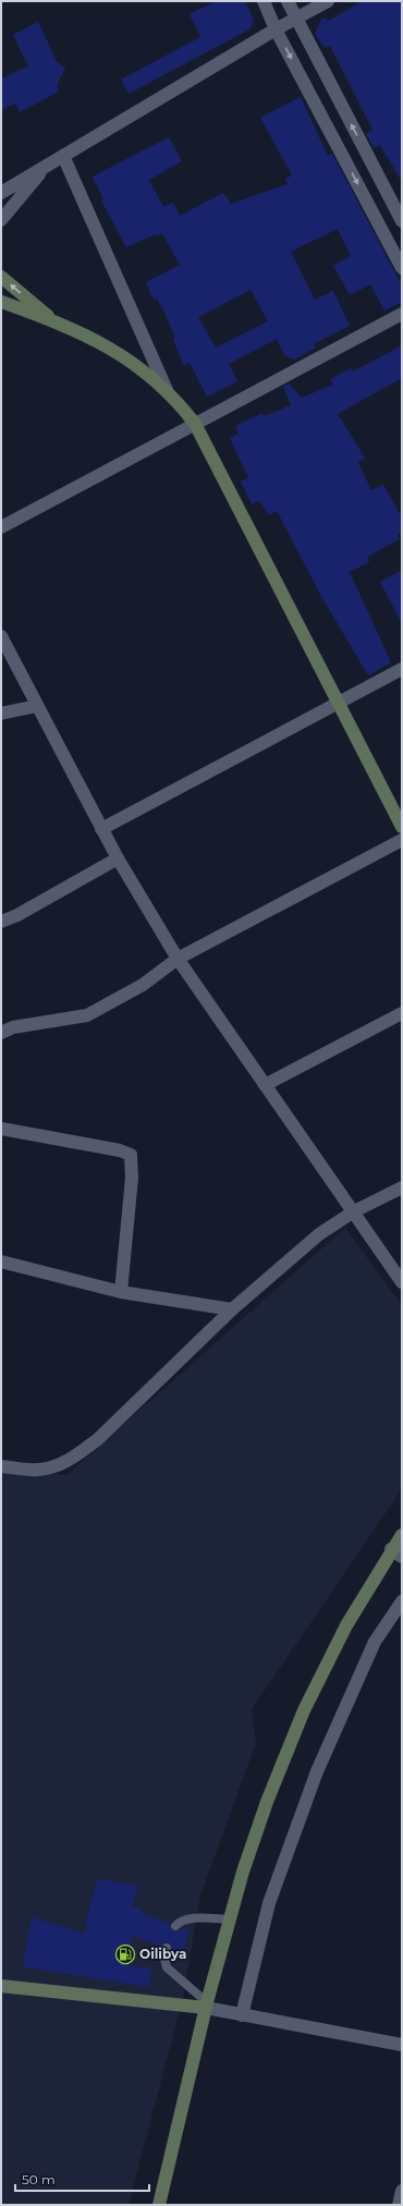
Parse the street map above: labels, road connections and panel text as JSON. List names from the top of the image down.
{
  "places": {
    "fuel station": ["Oilibya"]
  },
  "scale_bar": "50 m"
}
